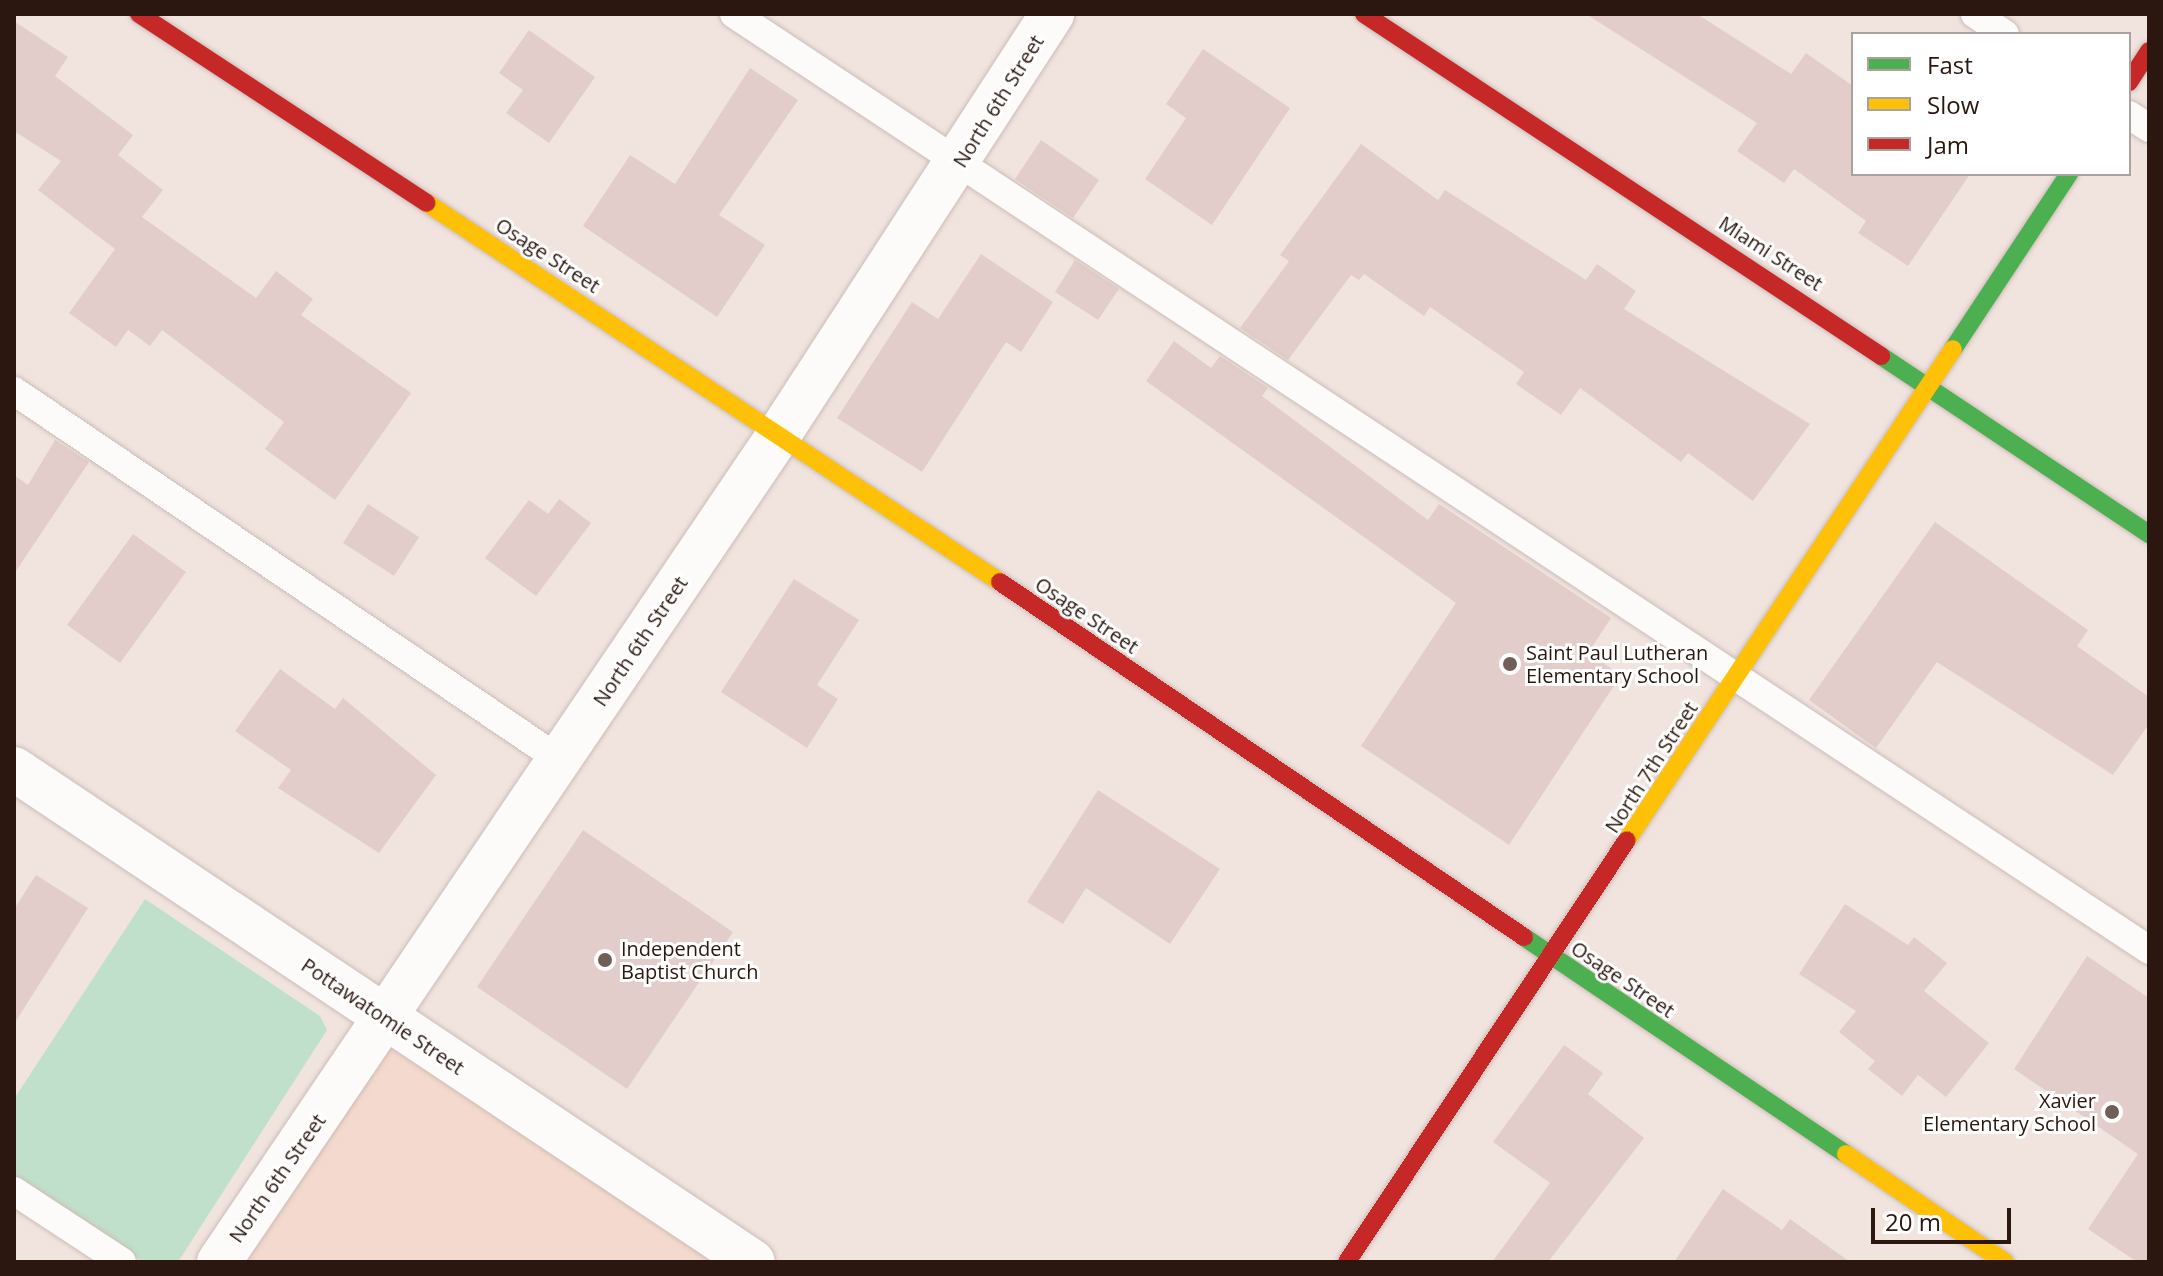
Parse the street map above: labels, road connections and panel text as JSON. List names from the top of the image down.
{
  "streets": {
    "street": [
      "North 6th Street",
      "Miami Street",
      "Osage Street",
      "North 7th Street",
      "Pottawatomie Street"
    ]
  },
  "crossings": [
    ["North 6th Street", "Osage Street"],
    ["North 6th Street", "Pottawatomie Street"],
    ["Miami Street", "North 7th Street"],
    ["Osage Street", "North 7th Street"]
  ],
  "places": ["Saint Paul Lutheran Elementary School", "Independent Baptist Church", "Xavier Elementary School"],
  "legend": ["Fast", "Slow", "Jam"],
  "scale_bar": "20 m"
}
